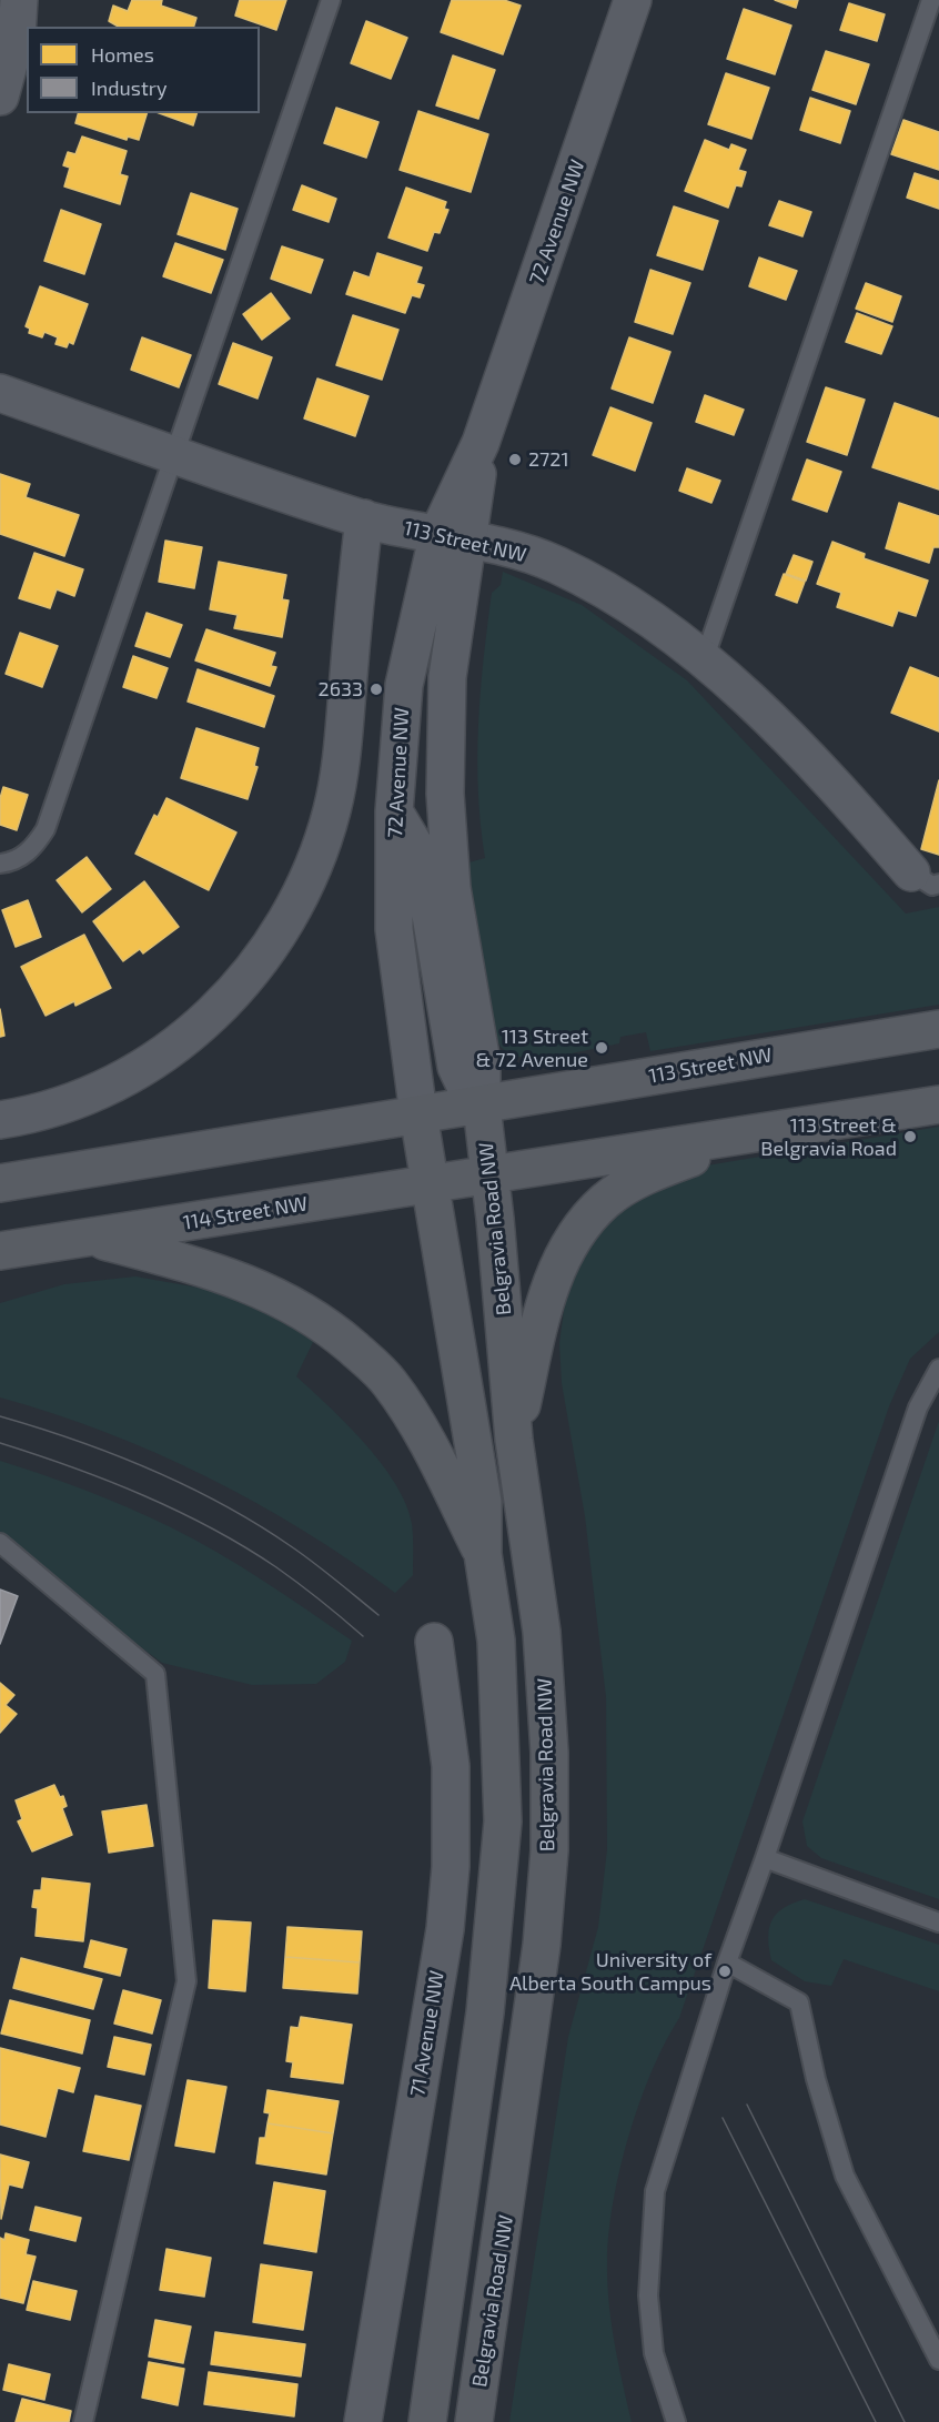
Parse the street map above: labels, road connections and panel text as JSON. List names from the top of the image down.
{
  "streets": {
    "main road": ["113 Street NW", "114 Street NW", "Belgravia Road NW"],
    "street": ["72 Avenue NW", "71 Avenue NW"]
  },
  "crossings": [
    ["72 Avenue NW", "113 Street NW"],
    ["72 Avenue NW", "Belgravia Road NW"],
    ["113 Street NW", "Belgravia Road NW"],
    ["114 Street NW", "Belgravia Road NW"]
  ],
  "places": [
    "2721",
    "2633",
    "113 Street & 72 Avenue",
    "113 Street & Belgravia Road",
    "University of Alberta South Campus"
  ],
  "legend": ["Homes", "Industry"]
}
